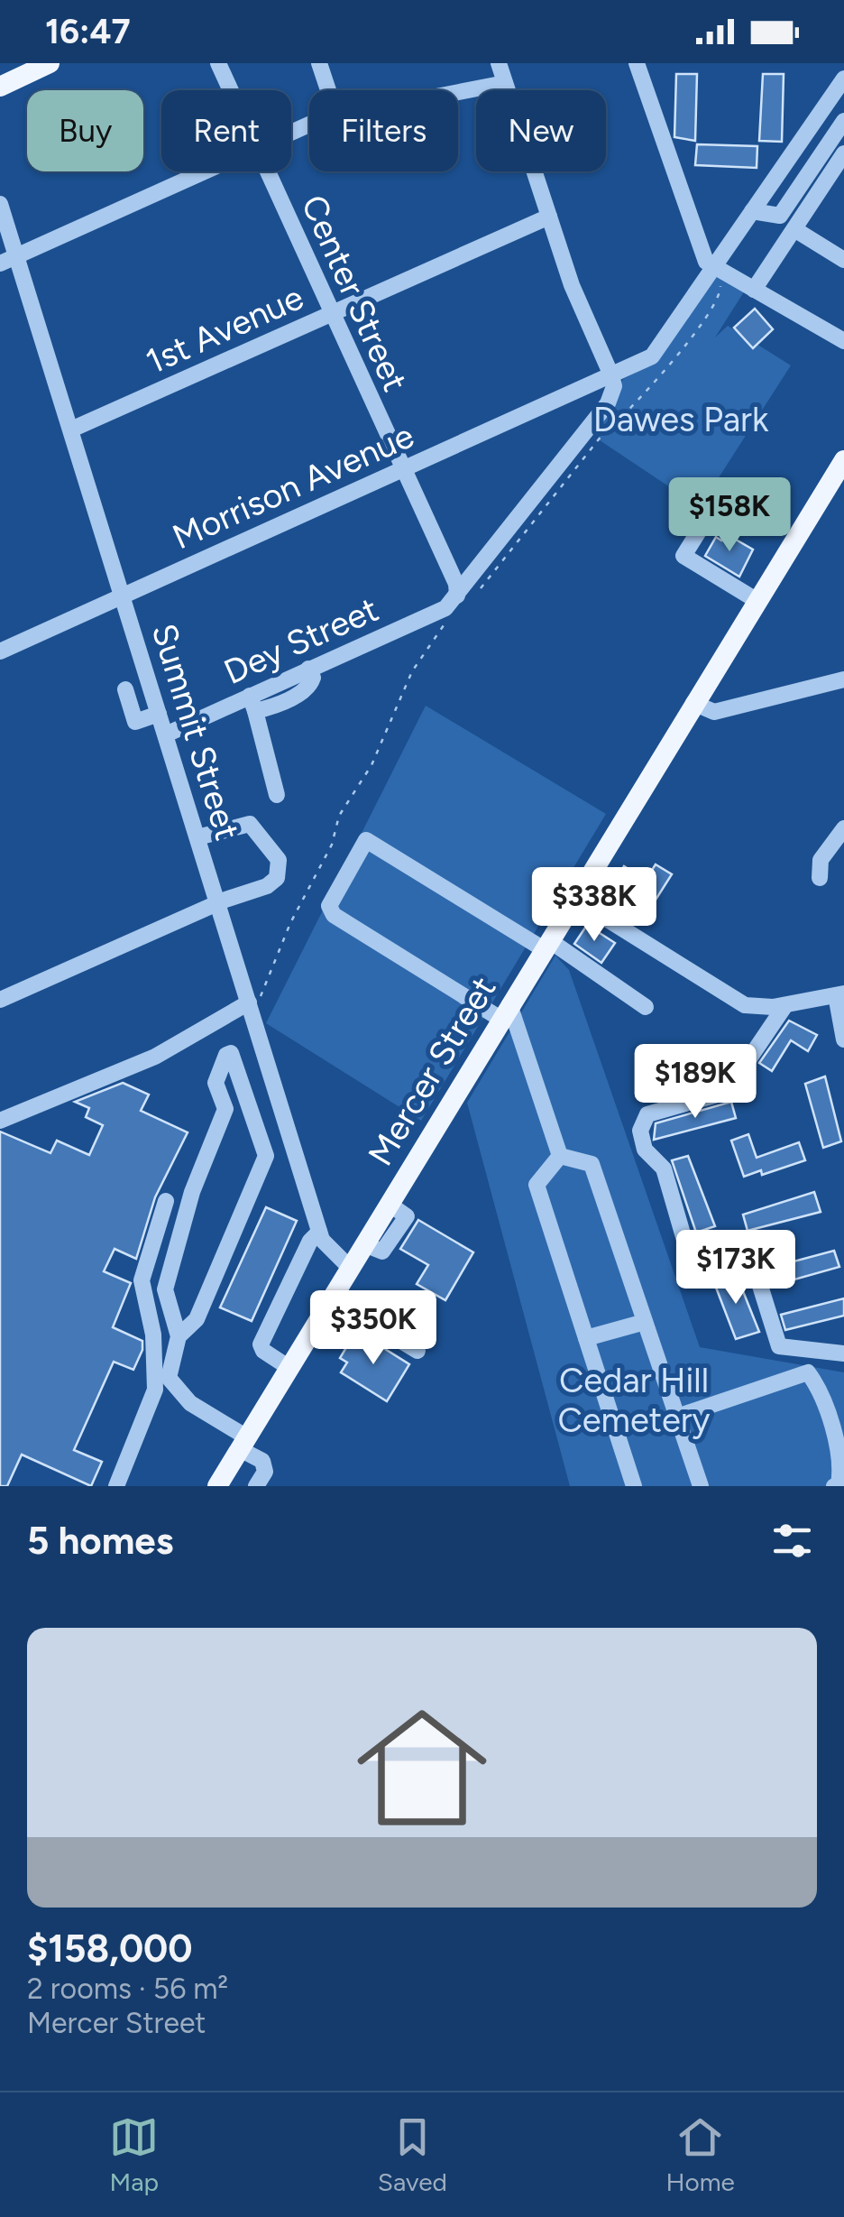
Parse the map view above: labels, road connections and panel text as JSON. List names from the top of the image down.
{
  "streets": {
    "main road": ["Mercer Street"],
    "street": [
      "Center Street",
      "1st Avenue",
      "Morrison Avenue",
      "Dey Street",
      "Summit Street"
    ]
  },
  "crossings": [
    ["Center Street", "1st Avenue"],
    ["Center Street", "Morrison Avenue"],
    ["Center Street", "Dey Street"],
    ["1st Avenue", "Summit Street"],
    ["Morrison Avenue", "Dey Street"],
    ["Morrison Avenue", "Summit Street"],
    ["Dey Street", "Summit Street"],
    ["Summit Street", "Mercer Street"]
  ],
  "parks": ["Dawes Park", "Cedar Hill Cemetery"],
  "page": {
    "status": "16:47",
    "chip": [
      "Buy",
      "Rent",
      "Filters",
      "New"
    ],
    "price": [
      "$158K",
      "$338K",
      "$189K",
      "$173K",
      "$350K"
    ],
    "heading": "5 homes",
    "list": [
      {
        "name": "$158,000",
        "note": "2 rooms · 56 m² · Mercer Street"
      }
    ],
    "tabs": ["Map", "Saved", "Home"]
  }
}
